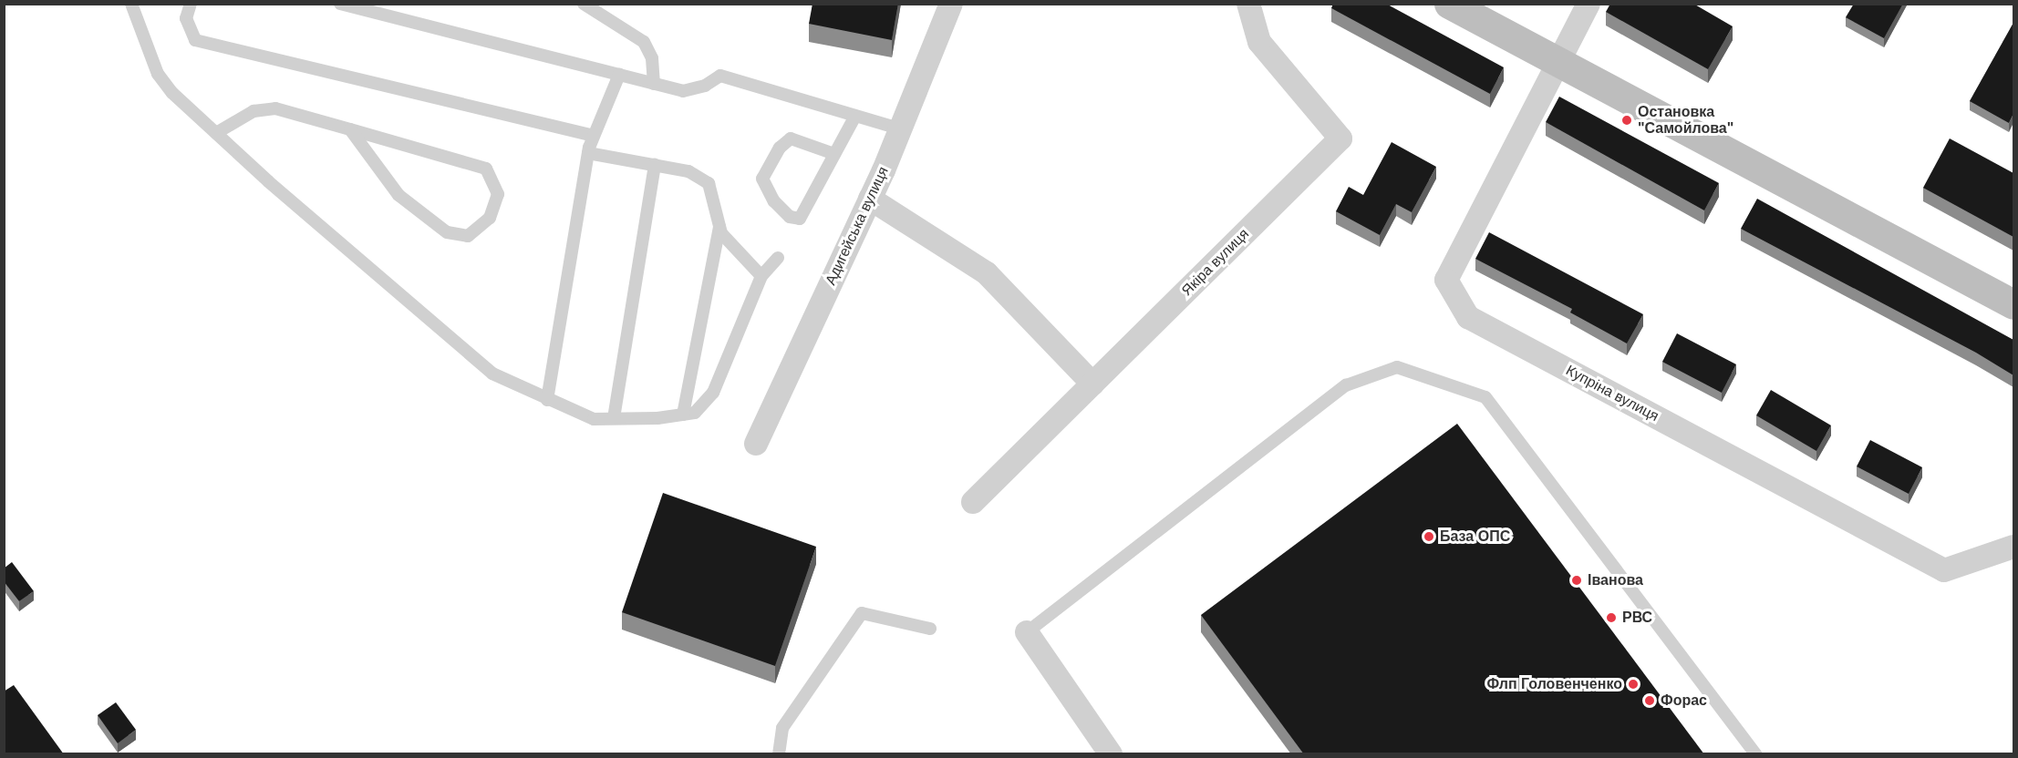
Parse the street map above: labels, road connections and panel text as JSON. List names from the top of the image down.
{
  "streets": {
    "street": ["Адигейська вулиця", "Якіра вулиця", "Купріна вулиця"]
  },
  "places": [
    "Остановка \"Самойлова\"",
    "База ОПС",
    "Іванова",
    "РВС",
    "Флп Головенченко",
    "Форас"
  ]
}
